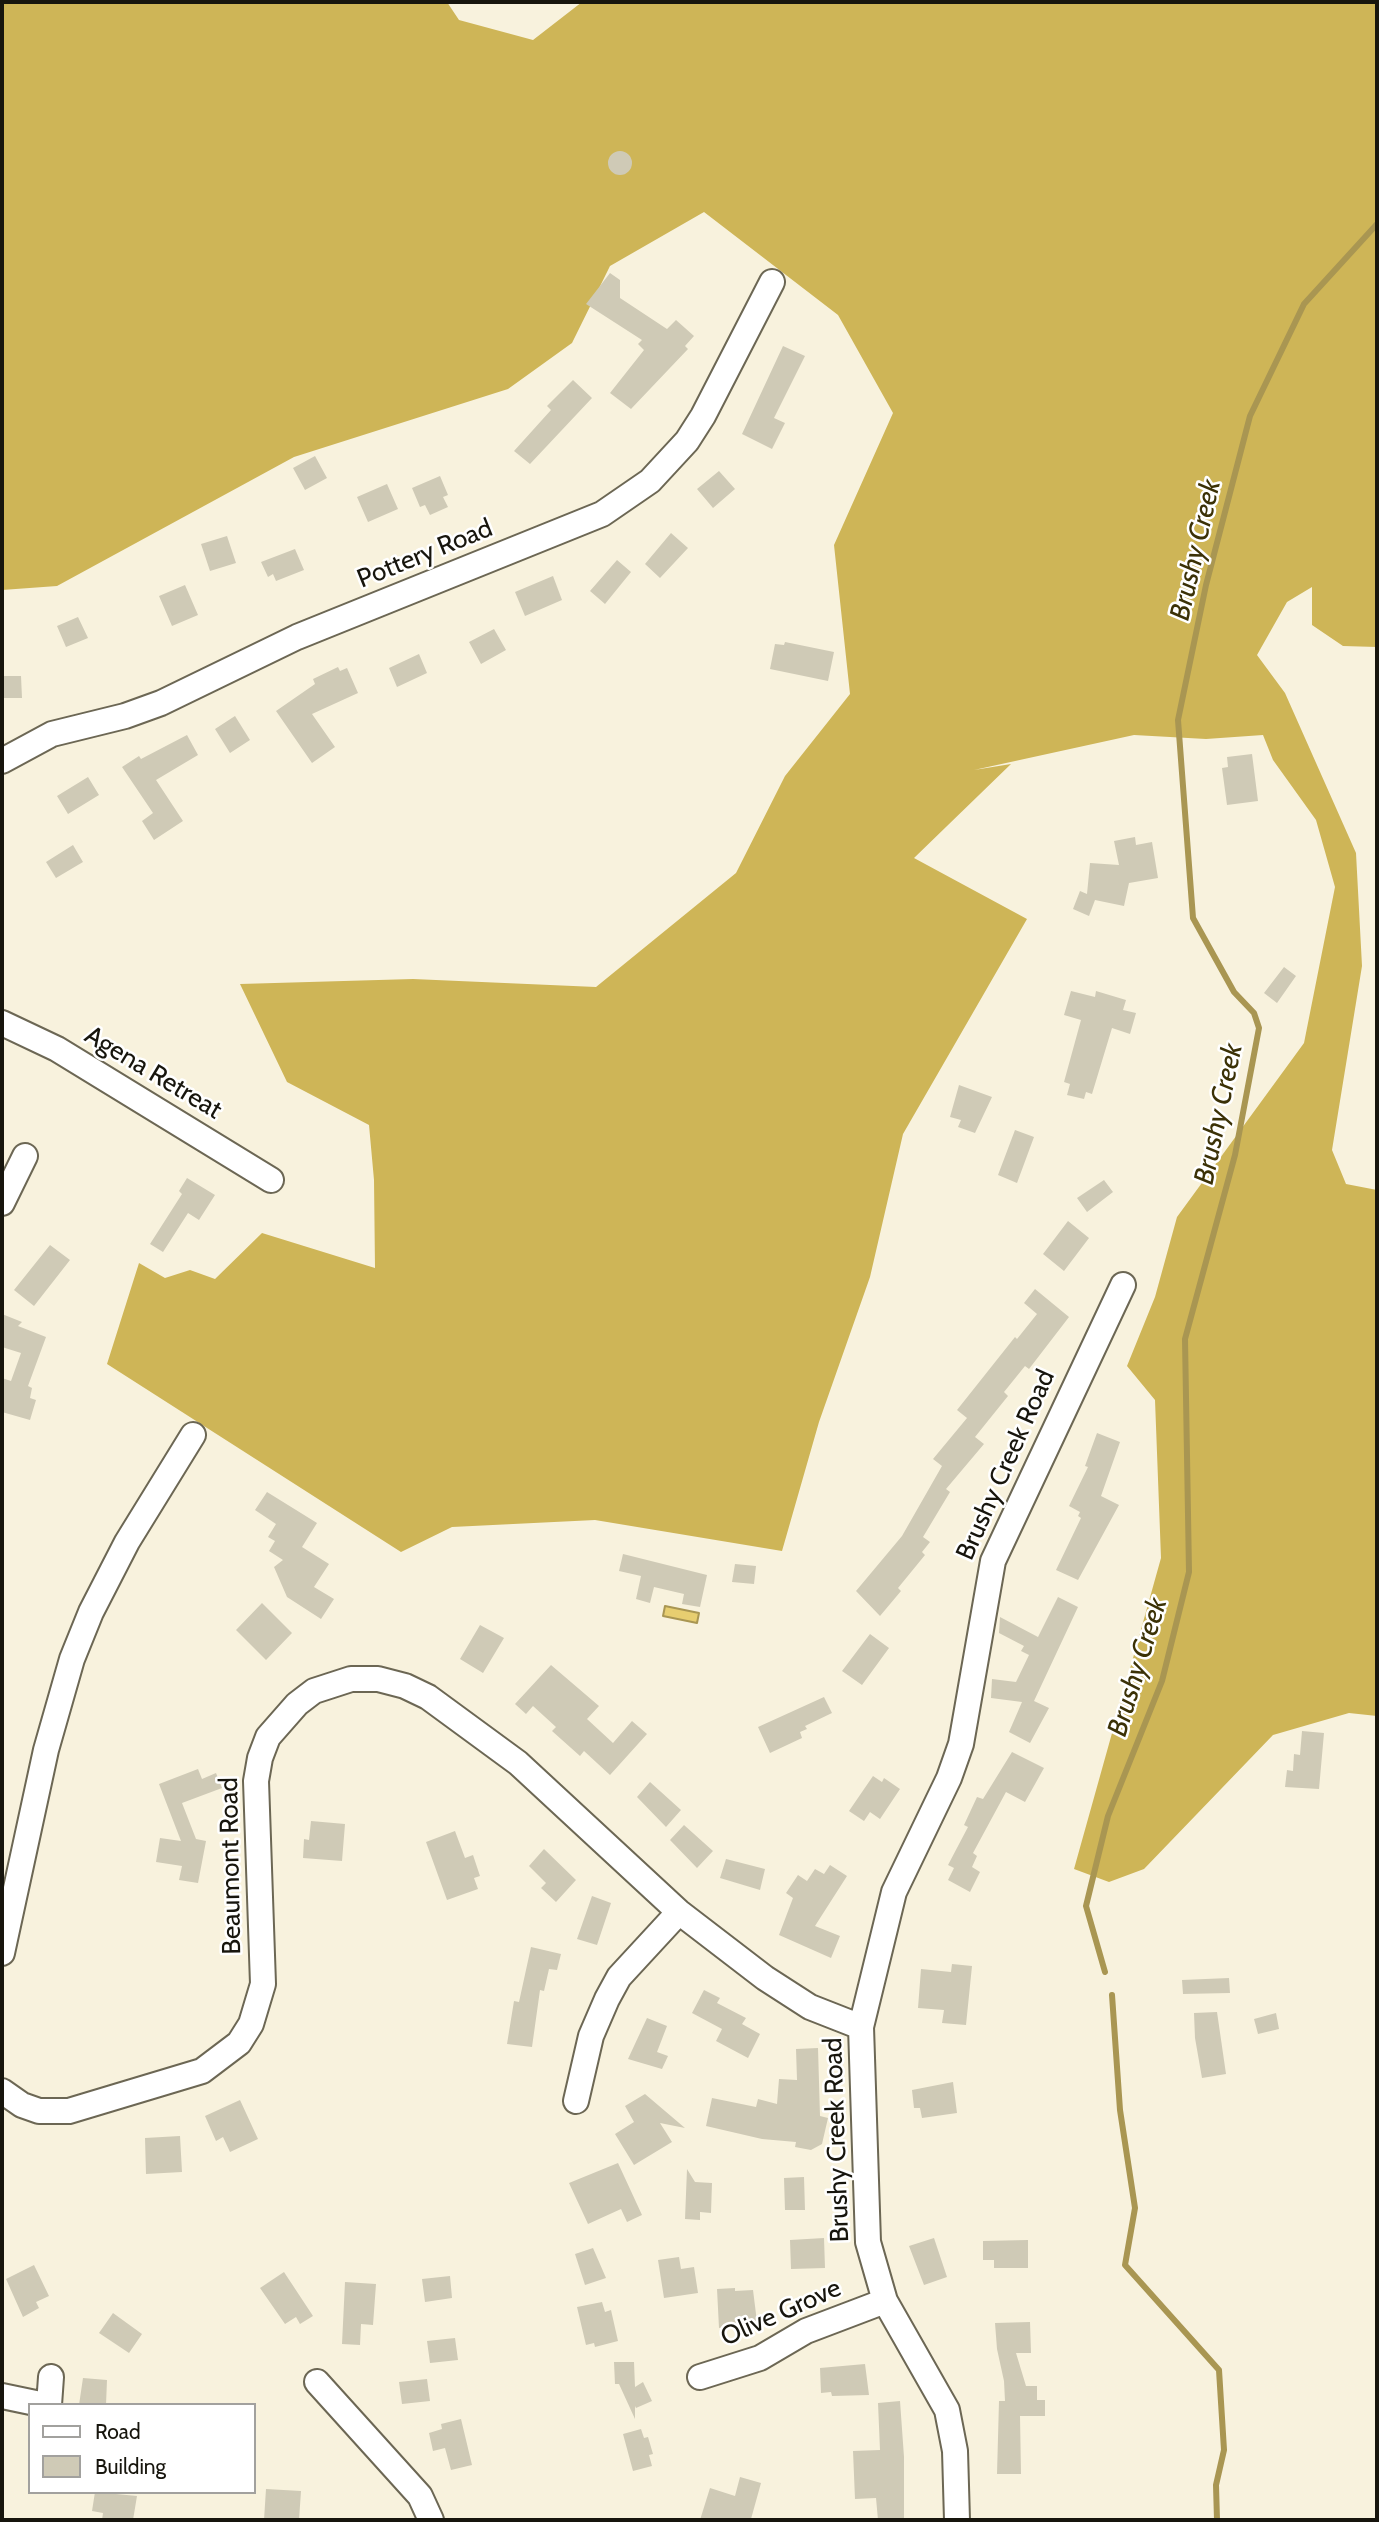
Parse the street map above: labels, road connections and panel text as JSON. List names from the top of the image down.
{
  "streets": {
    "street": [
      "Pottery Road",
      "Agena Retreat",
      "Brushy Creek Road",
      "Beaumont Road",
      "Olive Grove"
    ]
  },
  "crossings": [
    ["Brushy Creek Road", "Beaumont Road"],
    ["Brushy Creek Road", "Olive Grove"]
  ],
  "water": ["Brushy Creek"],
  "legend": ["Road", "Building"]
}
